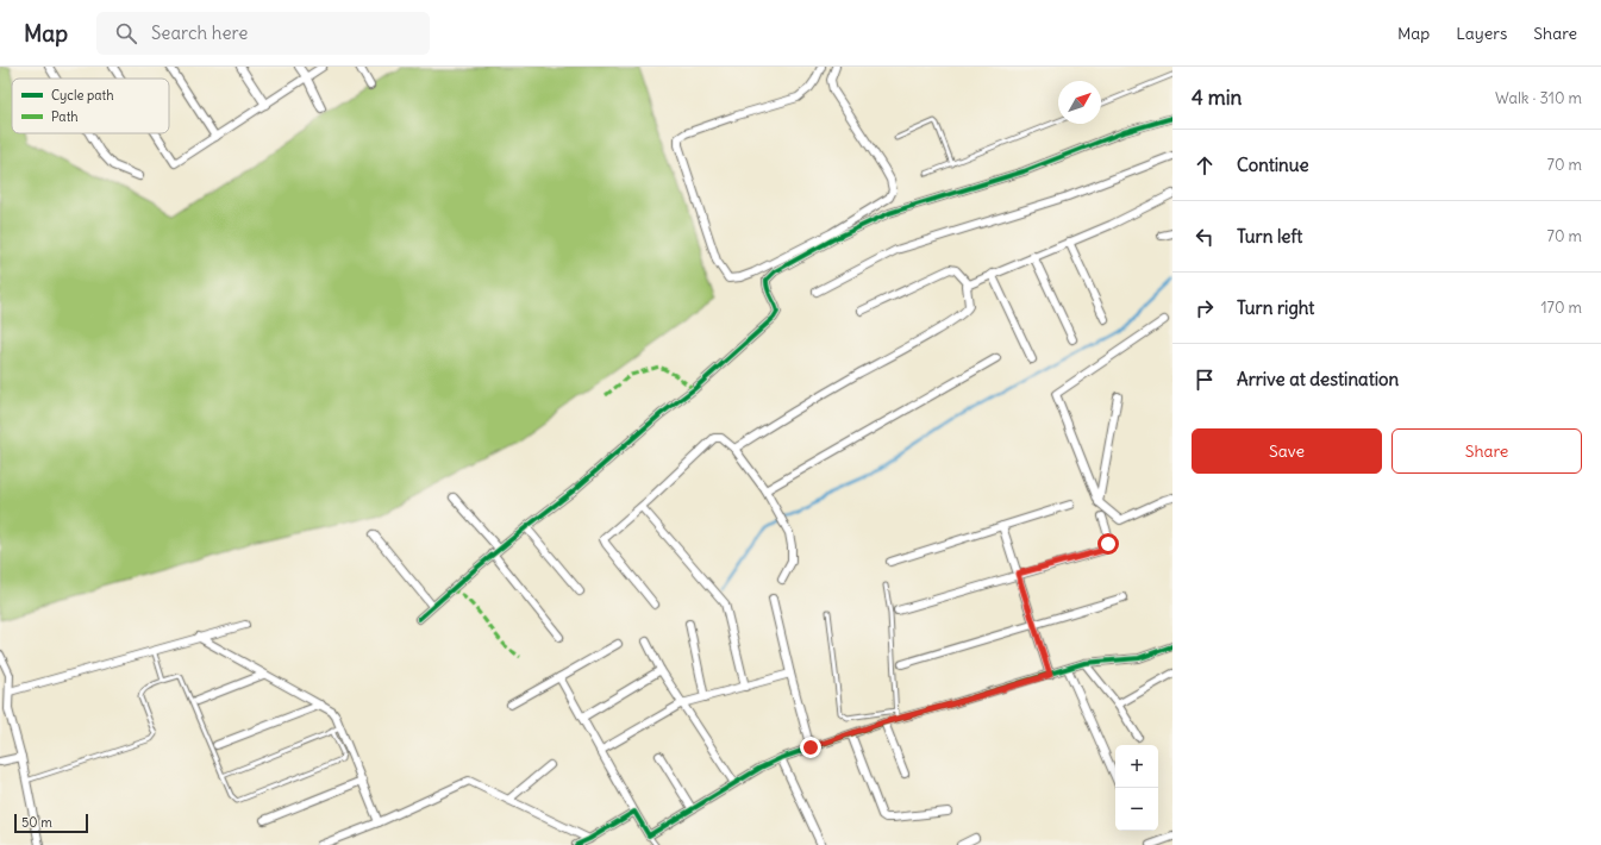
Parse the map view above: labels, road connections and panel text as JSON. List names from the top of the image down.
{
  "legend": ["Cycle path", "Path"],
  "scale_bar": "50 m",
  "north": "top right",
  "page": {
    "header": "Map",
    "search": "Search here",
    "nav": ["Map", "Layers", "Share"],
    "heading": ["4 min", "Walk · 310 m"],
    "list": [
      ["Continue", "70 m"],
      ["Turn left", "70 m"],
      ["Turn right", "170 m"],
      "Arrive at destination"
    ],
    "buttons": ["Save", "Share"],
    "map_buttons": ["+", "−"],
    "scale": "50 m"
  }
}
